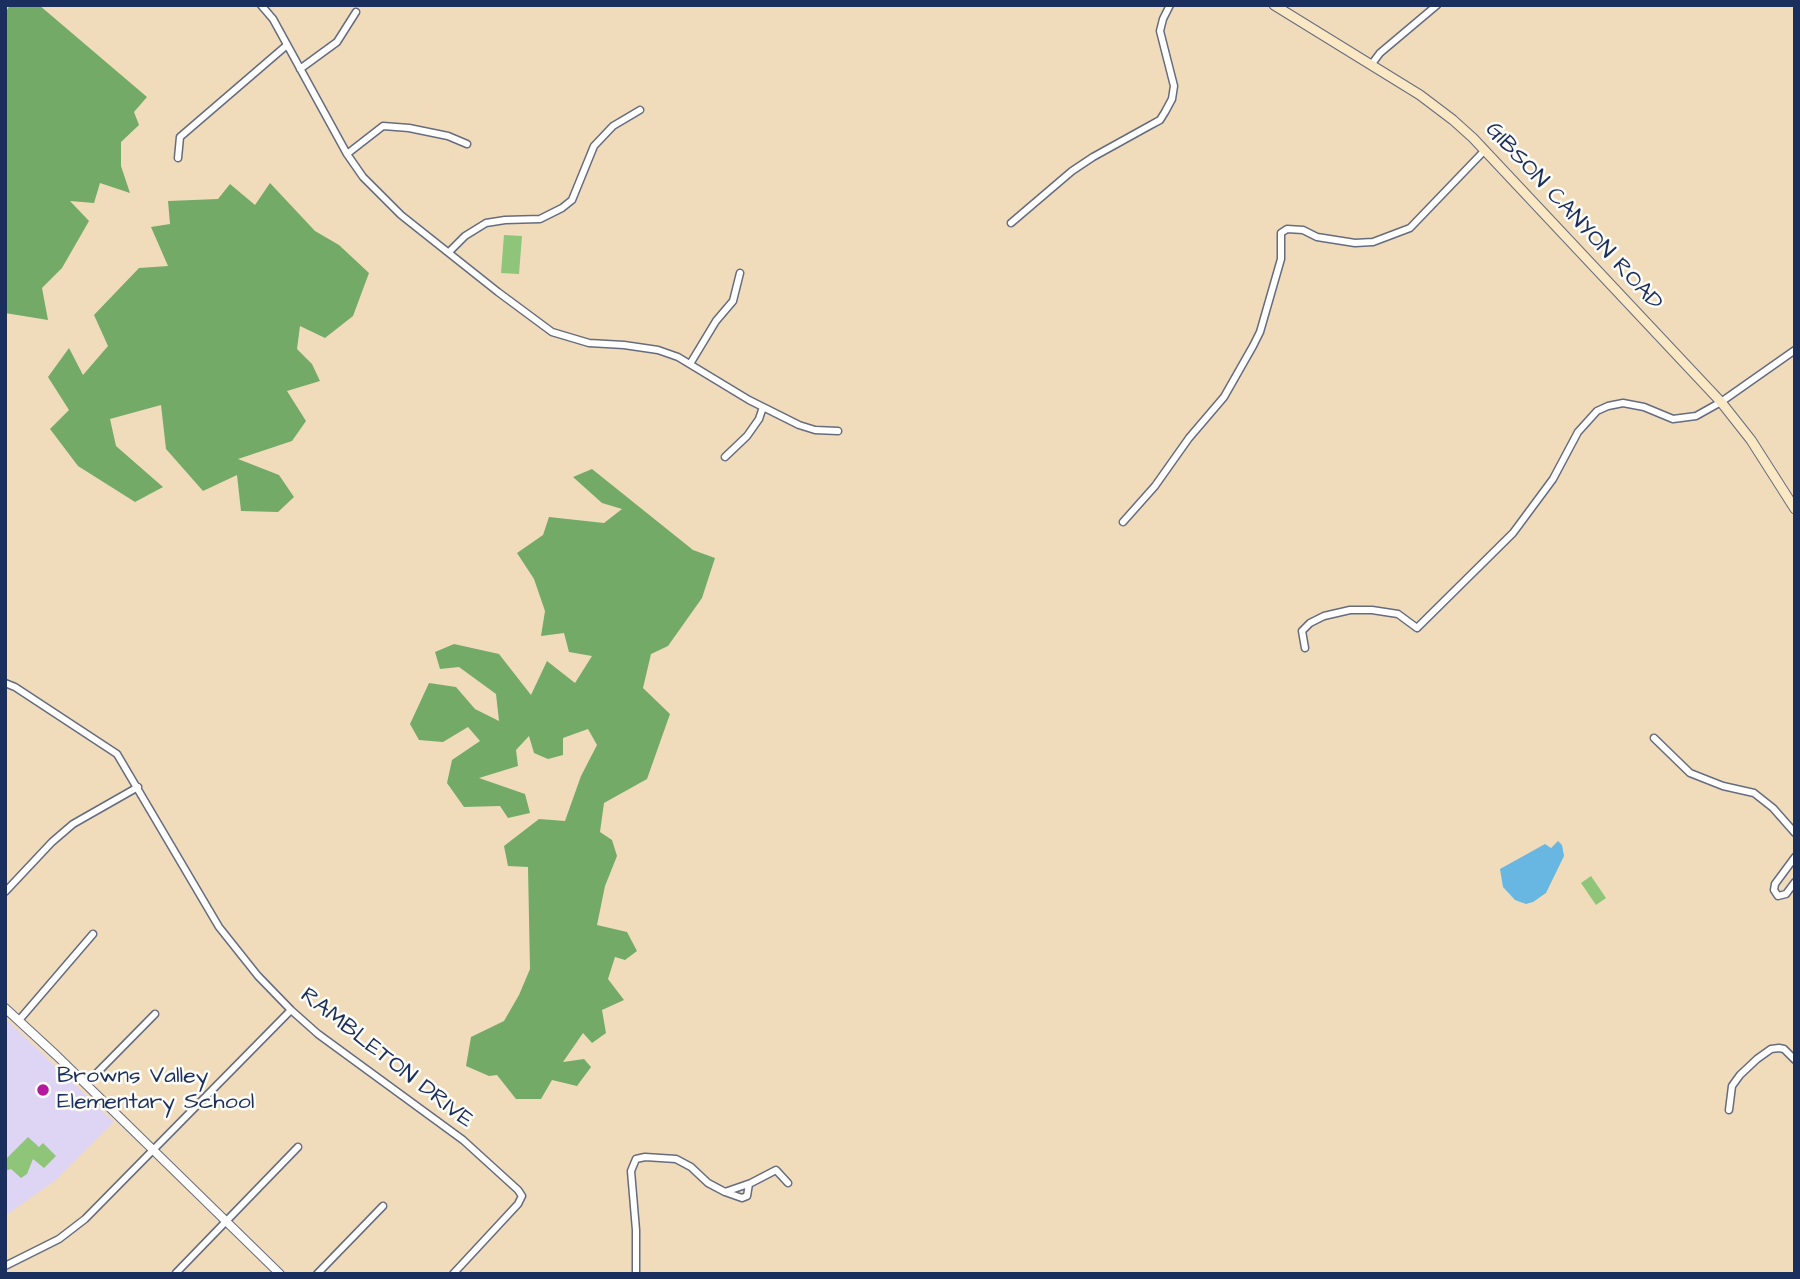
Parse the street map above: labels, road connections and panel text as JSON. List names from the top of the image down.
{
  "streets": {
    "main road": ["GIBSON CANYON ROAD"],
    "street": ["RAMBLETON DRIVE"]
  },
  "places": ["Browns Valley Elementary School"]
}
